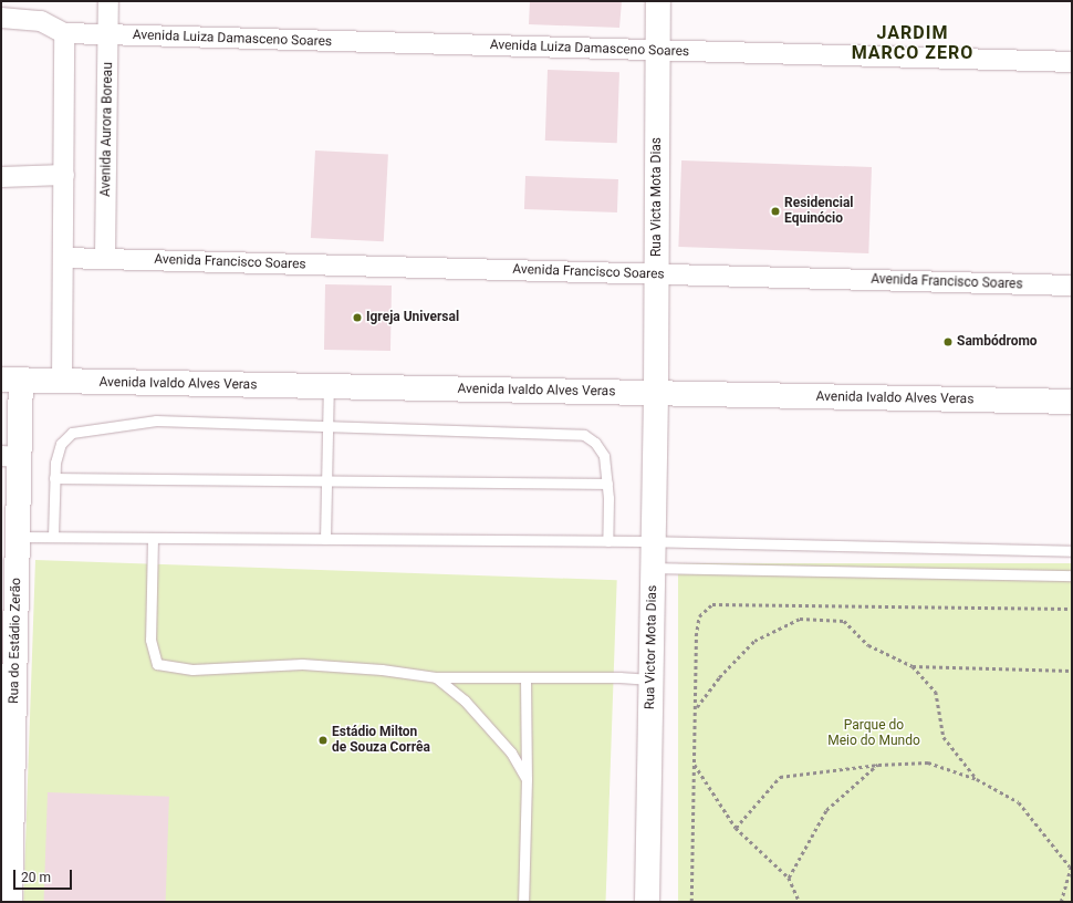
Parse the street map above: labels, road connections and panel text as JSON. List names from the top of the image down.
{
  "streets": {
    "main road": [
      "Rua Victa Mota Dias",
      "Avenida Ivaldo Alves Veras",
      "Rua do Estádio Zerão",
      "Rua Victor Mota Dias"
    ],
    "street": ["Avenida Luiza Damasceno Soares", "Avenida Aurora Boreau", "Avenida Francisco Soares"]
  },
  "crossings": [
    ["Avenida Luiza Damasceno Soares", "Avenida Aurora Boreau"],
    ["Avenida Luiza Damasceno Soares", "Rua Victa Mota Dias"],
    ["Avenida Aurora Boreau", "Avenida Francisco Soares"],
    ["Rua Victa Mota Dias", "Avenida Francisco Soares"],
    ["Rua Victa Mota Dias", "Avenida Ivaldo Alves Veras"],
    ["Rua Victa Mota Dias", "Rua Victor Mota Dias"],
    ["Avenida Ivaldo Alves Veras", "Rua do Estádio Zerão"],
    ["Avenida Ivaldo Alves Veras", "Rua Victor Mota Dias"]
  ],
  "districts": ["JARDIM MARCO ZERO"],
  "parks": ["Parque do Meio do Mundo"],
  "places": [
    "Residencial Equinócio",
    "Igreja Universal",
    "Sambódromo",
    "Estádio Milton de Souza Corrêa"
  ],
  "scale_bar": "20 m"
}
